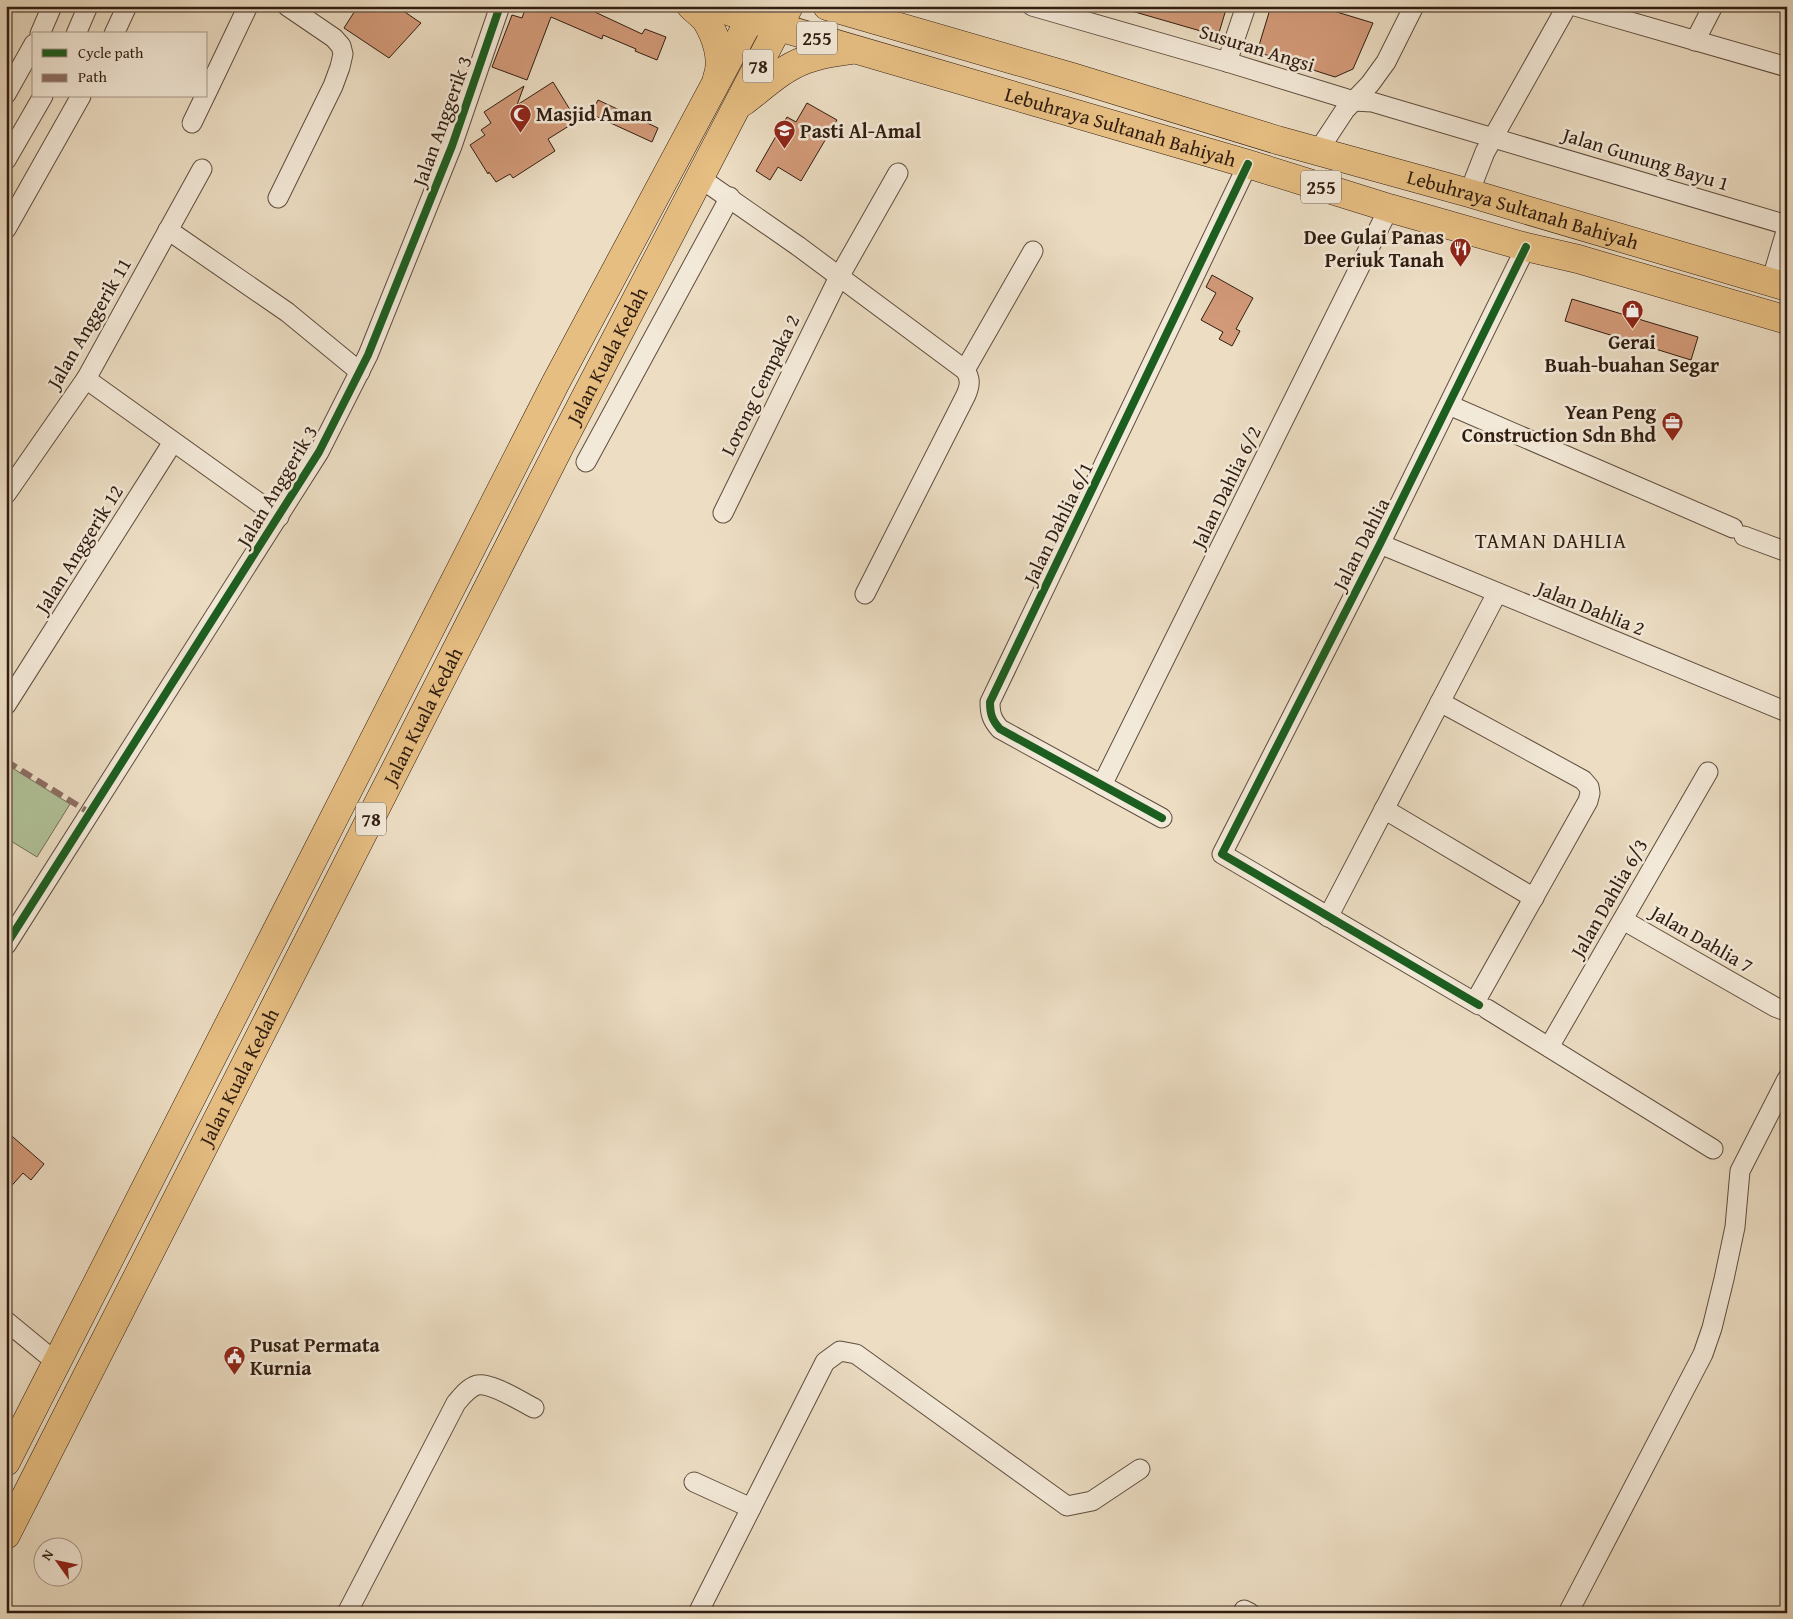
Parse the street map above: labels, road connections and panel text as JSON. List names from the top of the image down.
{
  "streets": {
    "main road": [
      "255",
      "78",
      "Lebuhraya Sultanah Bahiyah",
      "Jalan Kuala Kedah"
    ],
    "street": [
      "Susuran Angsi",
      "Jalan Anggerik 3",
      "Jalan Gunung Bayu 1",
      "Jalan Anggerik 11",
      "Lorong Cempaka 2",
      "Jalan Dahlia 6/2",
      "Jalan Dahlia 6/1",
      "Jalan Dahlia",
      "Jalan Anggerik 12",
      "Jalan Dahlia 2",
      "Jalan Dahlia 6/3",
      "Jalan Dahlia 7"
    ]
  },
  "crossings": [
    ["Susuran Angsi", "Jalan Gunung Bayu 1"],
    ["Lebuhraya Sultanah Bahiyah", "Jalan Kuala Kedah"],
    ["Lebuhraya Sultanah Bahiyah", "Jalan Dahlia 6/2"],
    ["Lebuhraya Sultanah Bahiyah", "Jalan Dahlia 6/1"],
    ["Lebuhraya Sultanah Bahiyah", "Jalan Dahlia"],
    ["Jalan Dahlia 6/2", "Jalan Dahlia 6/1"],
    ["Jalan Dahlia", "Jalan Dahlia 2"],
    ["Jalan Dahlia 6/3", "Jalan Dahlia 7"]
  ],
  "districts": ["TAMAN DAHLIA"],
  "places": {
    "mosque": ["Masjid Aman"],
    "school or university": ["Pasti Al-Amal"],
    "restaurant": ["Dee Gulai Panas Periuk Tanah"],
    "shop": ["Gerai Buah-buahan Segar"],
    "office": ["Yean Peng Construction Sdn Bhd"],
    "public building": ["Pusat Permata Kurnia"]
  },
  "legend": ["Cycle path", "Path"],
  "north": "top left"
}
